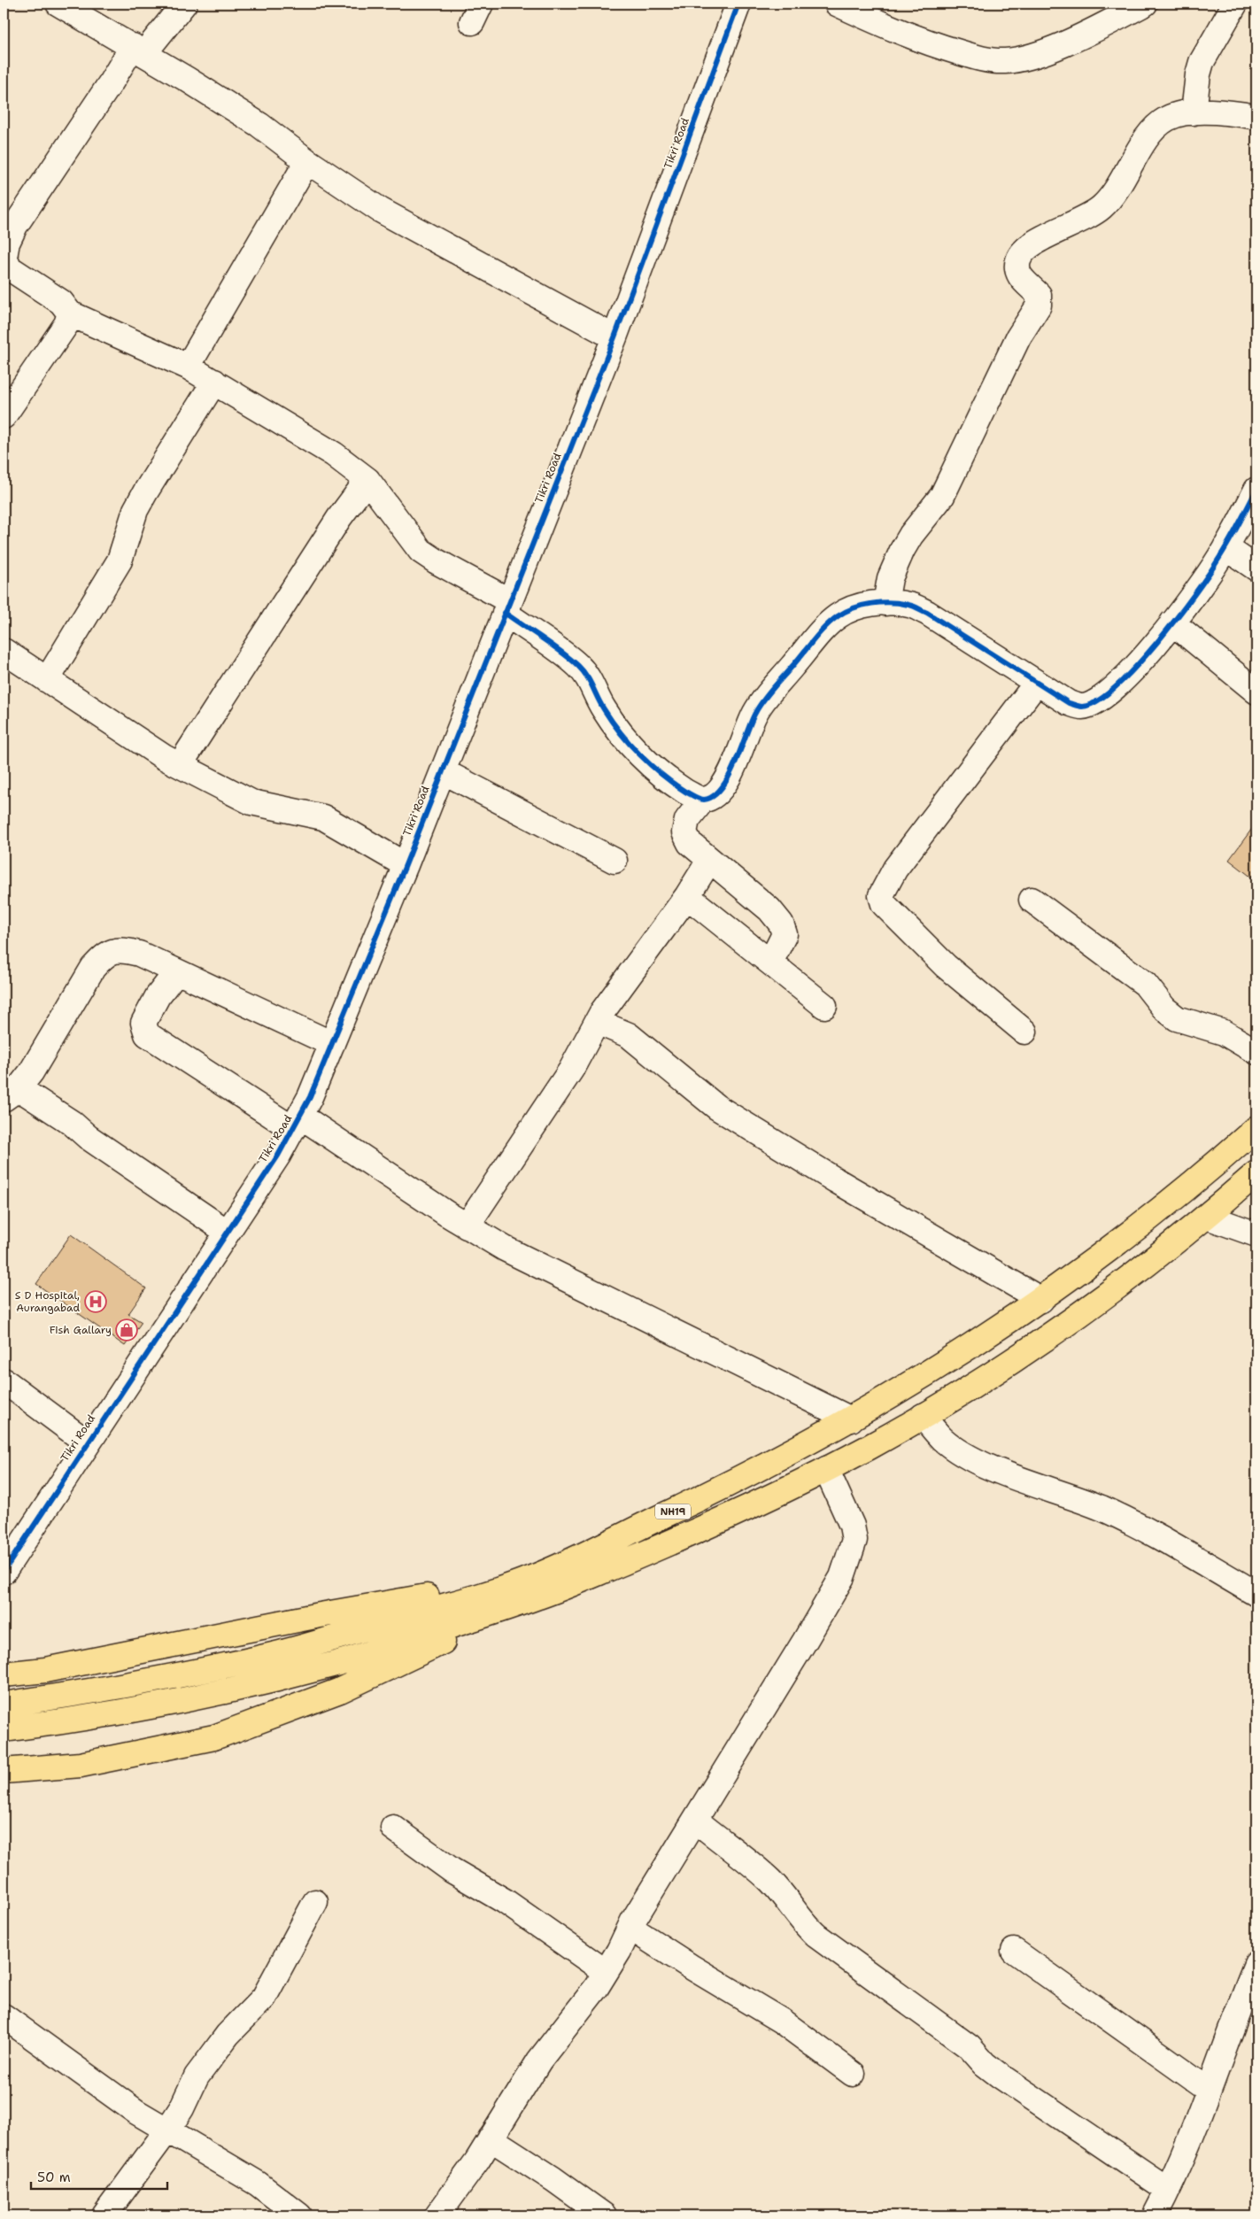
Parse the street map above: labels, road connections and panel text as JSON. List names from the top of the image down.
{
  "streets": {
    "highway": ["NH19"],
    "street": ["Tikri Road"]
  },
  "places": {
    "hospital": ["S D Hospital, Aurangabad"],
    "shop": ["Fish Gallary"]
  },
  "scale_bar": "50 m"
}
